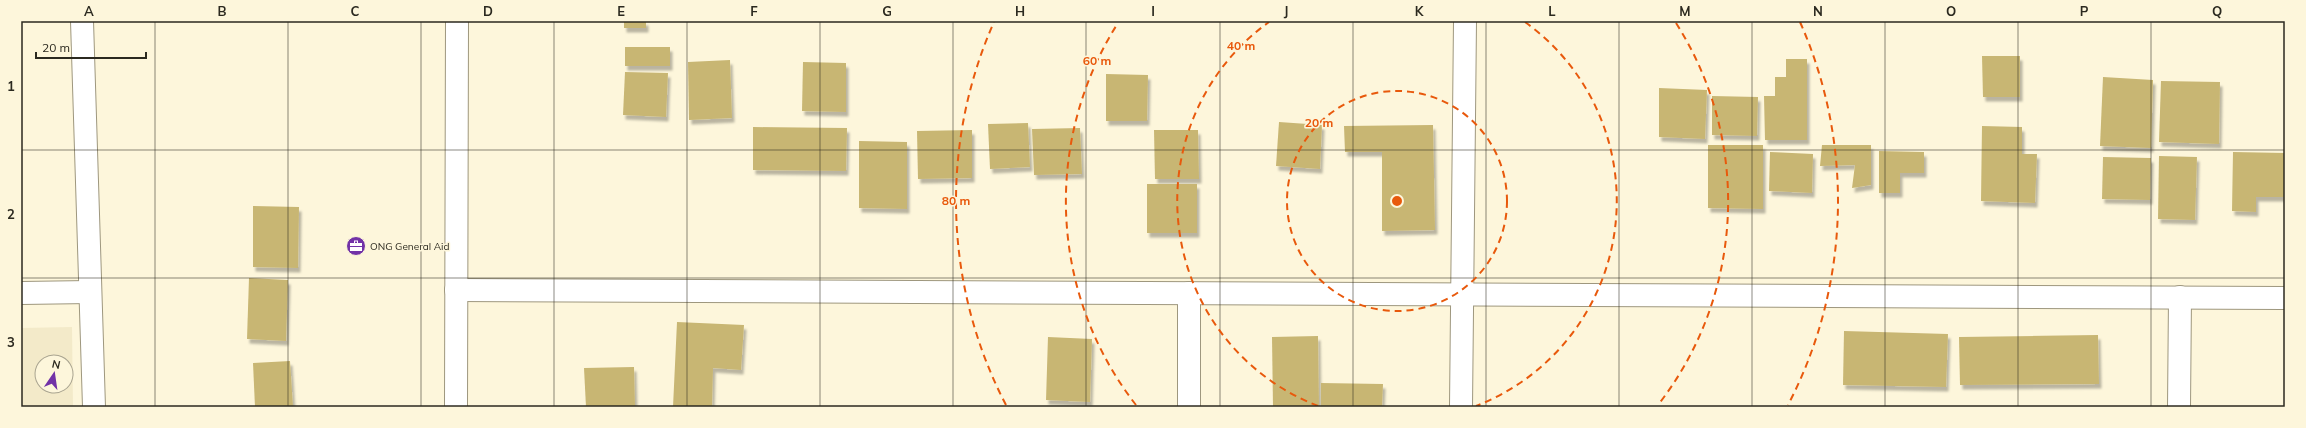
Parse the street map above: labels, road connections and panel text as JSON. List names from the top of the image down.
{
  "places": {
    "office": ["ONG General Aid"]
  },
  "scale_bar": "20 m",
  "north": "top",
  "grid": {
    "columns": [
      "A",
      "B",
      "C",
      "D",
      "E",
      "F",
      "G",
      "H",
      "I",
      "J",
      "K",
      "L",
      "M",
      "N",
      "O",
      "P",
      "Q"
    ],
    "rows": ["1", "2", "3"]
  },
  "rings": [
    "40 m",
    "60 m",
    "20 m",
    "80 m"
  ]
}
